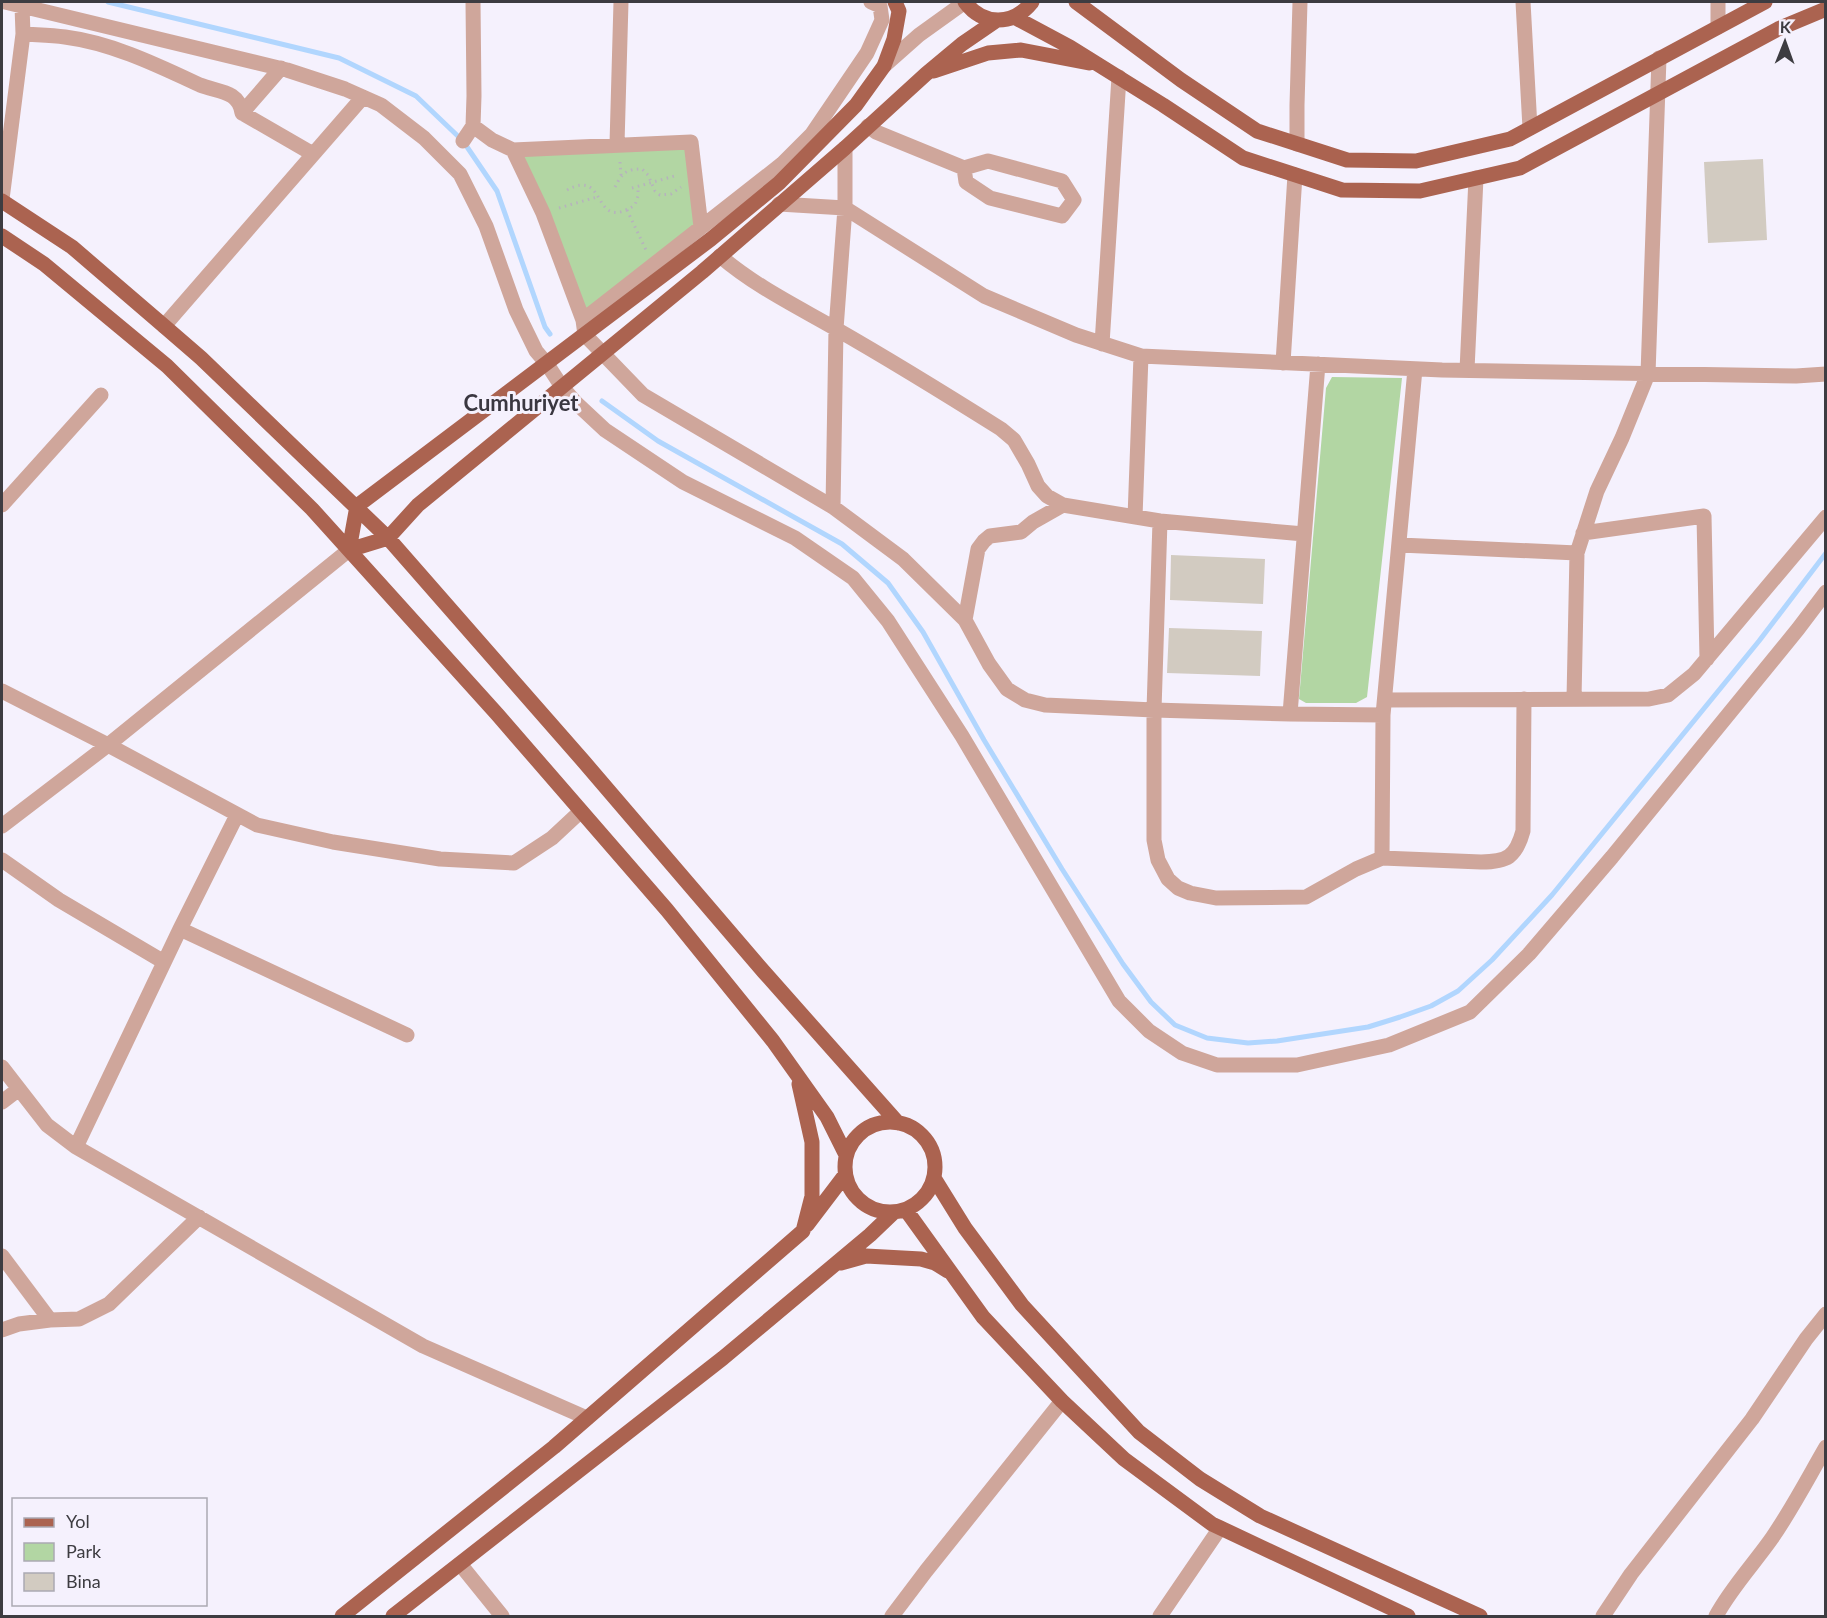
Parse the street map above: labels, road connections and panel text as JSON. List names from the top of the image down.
{
  "districts": ["Cumhuriyet"],
  "legend": ["Yol", "Park", "Bina"],
  "north": "top"
}
